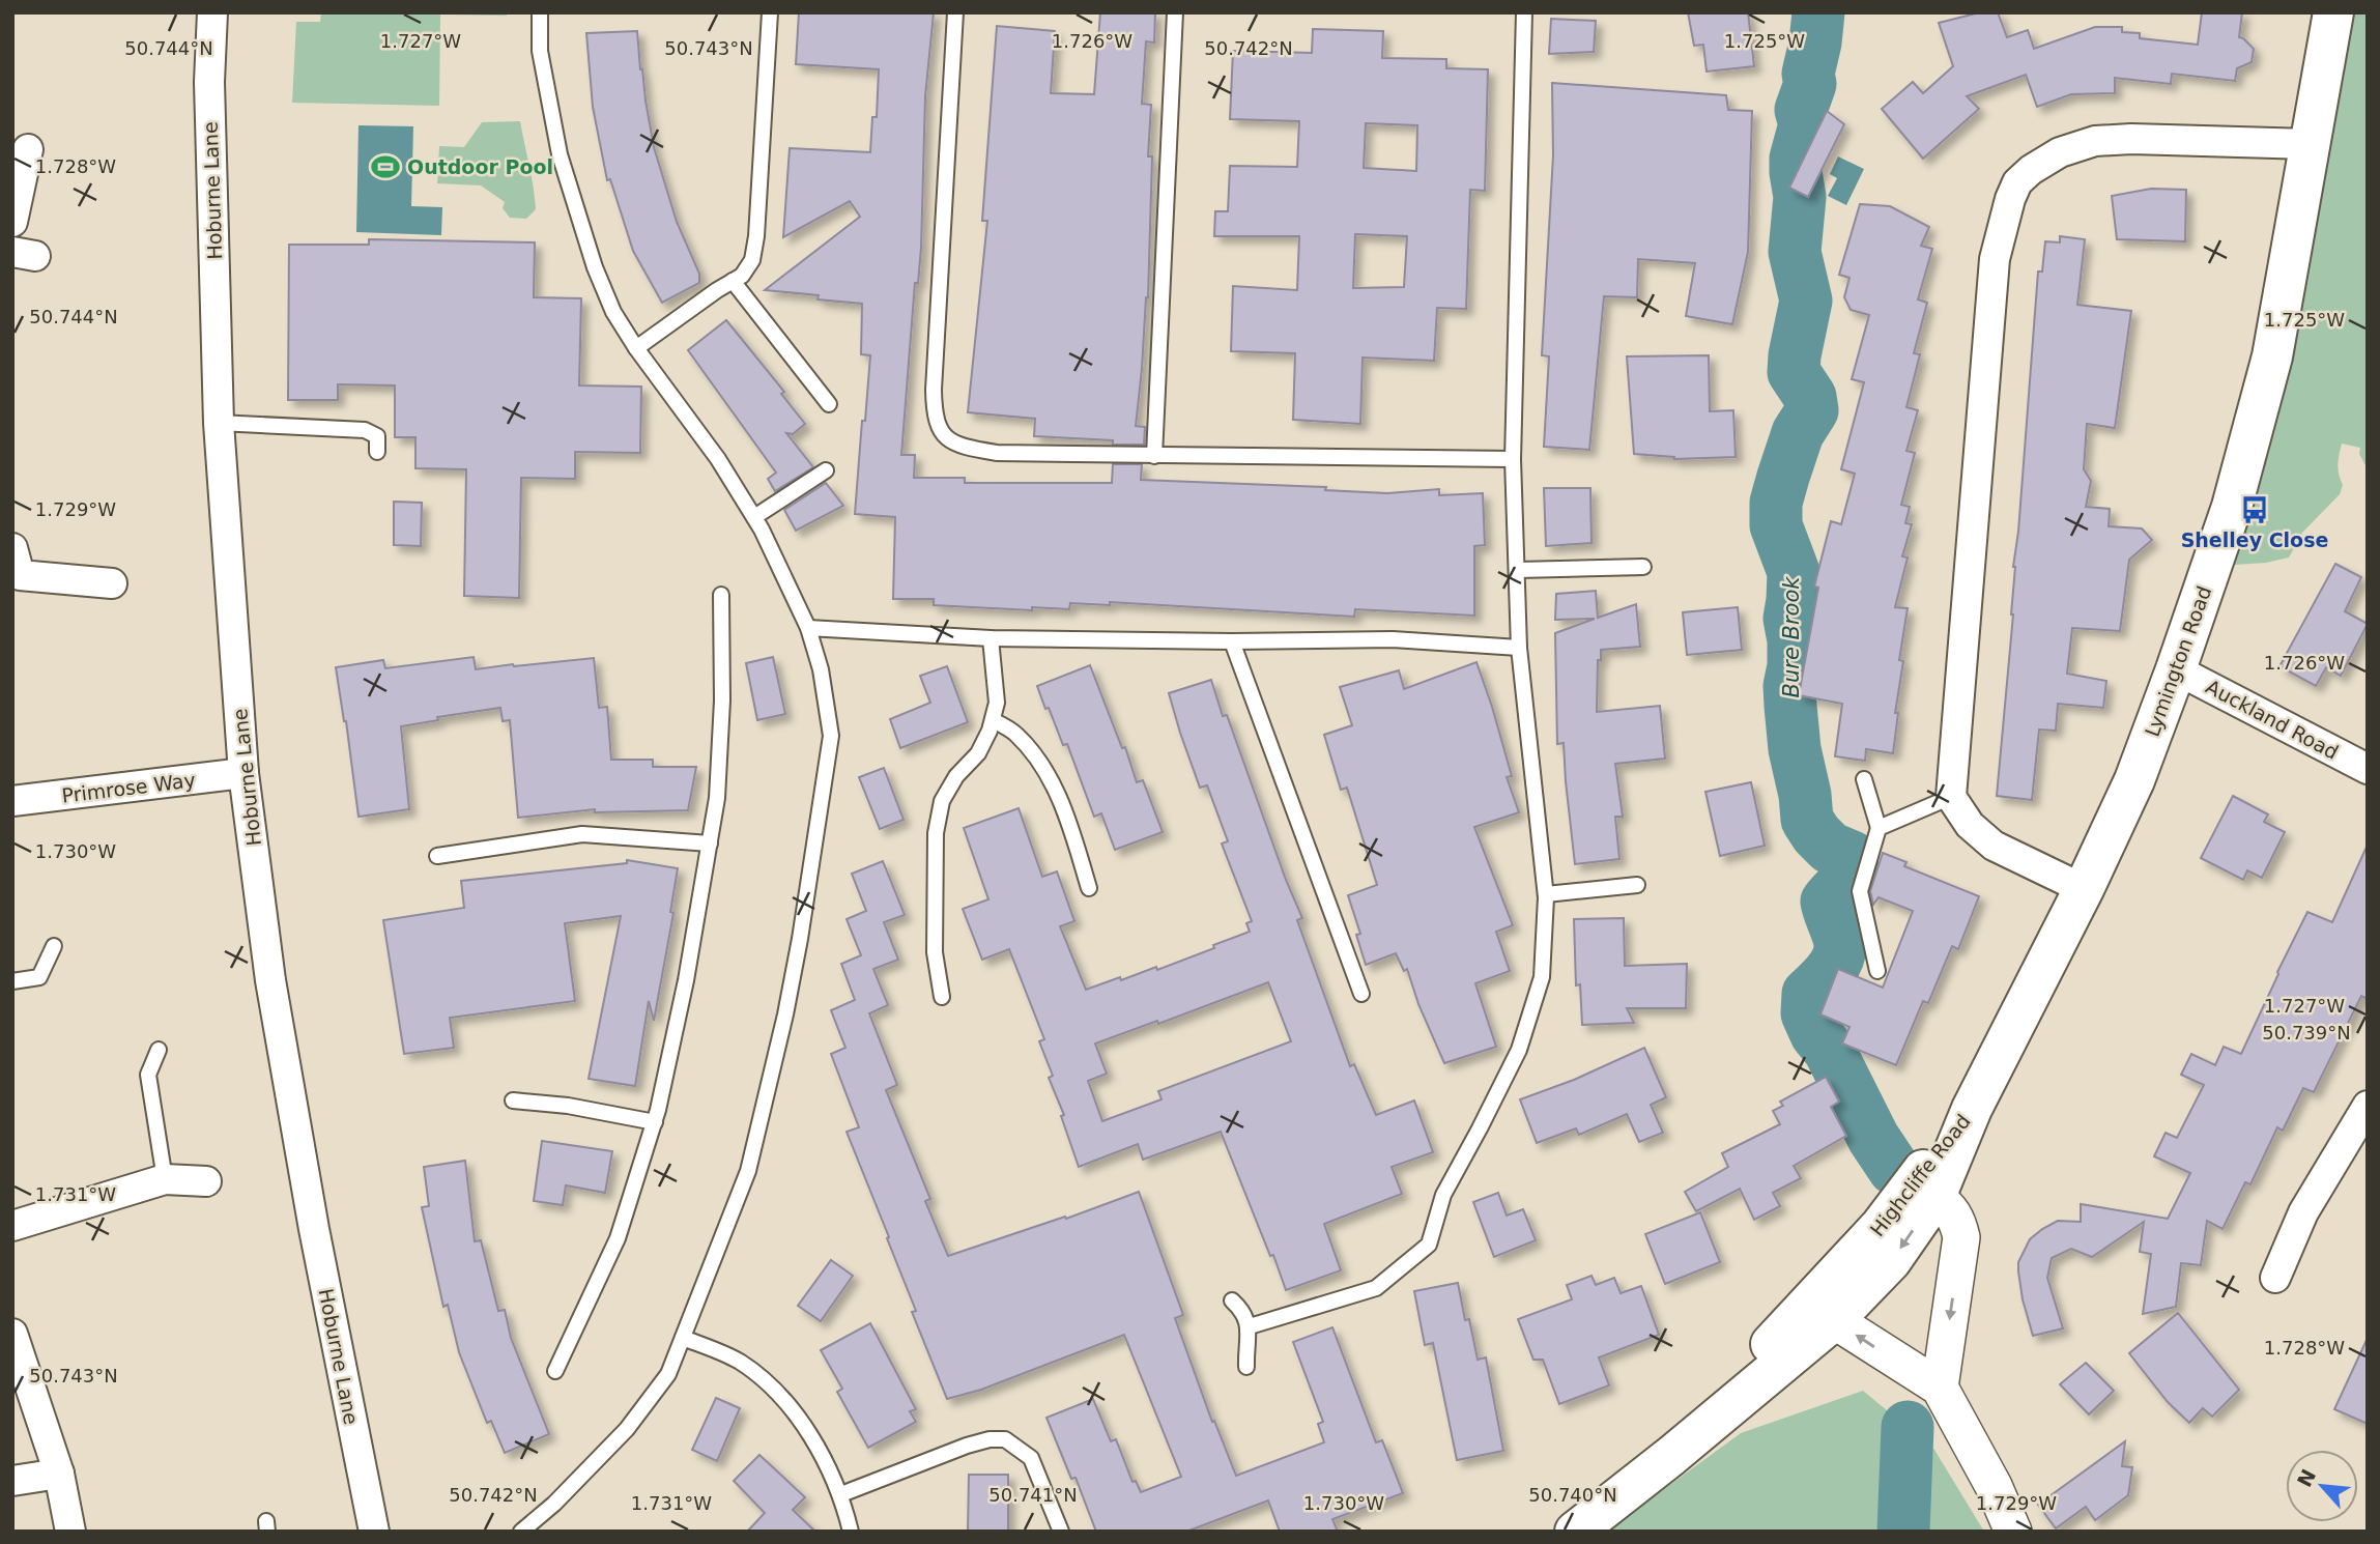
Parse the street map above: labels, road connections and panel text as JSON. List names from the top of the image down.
{
  "streets": {
    "main road": ["Lymington Road", "Highcliffe Road"],
    "street": ["Hoburne Lane", "Auckland Road", "Primrose Way"]
  },
  "crossings": [
    ["Hoburne Lane", "Primrose Way"],
    ["Lymington Road", "Auckland Road"],
    ["Lymington Road", "Highcliffe Road"]
  ],
  "water": ["Bure Brook"],
  "places": {
    "sports": ["Outdoor Pool"],
    "bus stop": ["Shelley Close"]
  },
  "north": "top left",
  "coordinates": [
    "1.727°W",
    "1.726°W",
    "1.725°W",
    "50.744°N",
    "50.743°N",
    "50.742°N",
    "1.728°W",
    "1.729°W",
    "1.730°W",
    "50.739°N",
    "1.731°W",
    "50.741°N",
    "50.740°N"
  ]
}
